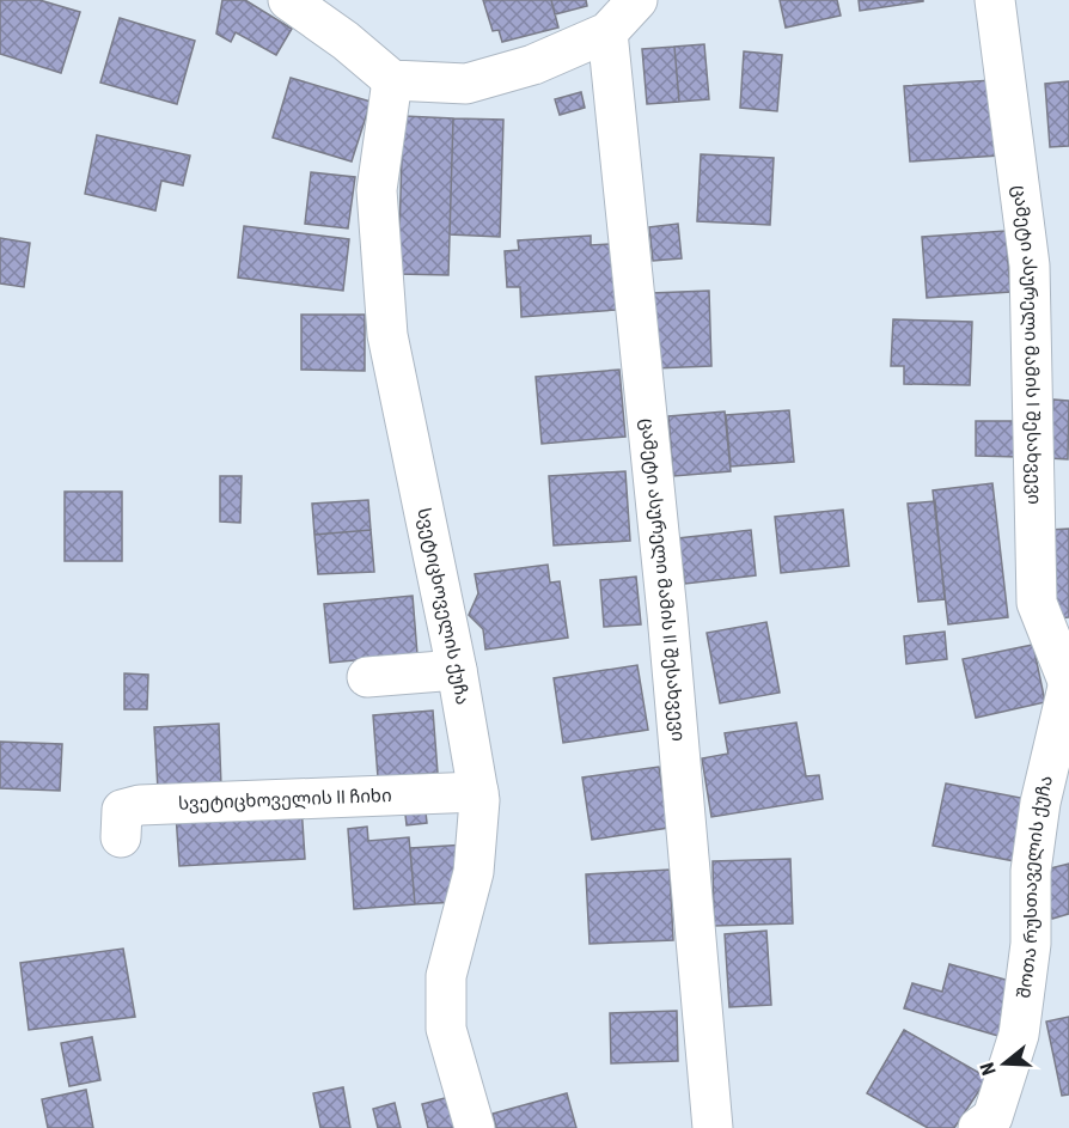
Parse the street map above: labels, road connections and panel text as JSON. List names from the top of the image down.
{
  "streets": {
    "street": [
      "ცამეტი ასურელი მამის I შესახვევი",
      "ცამეტი ასურელი მამის II შესახვევი",
      "სვეტიცხოველის ქუჩა",
      "სვეტიცხოველის II ჩიხი",
      "შოთა რუსთაველის ქუჩა"
    ]
  },
  "crossings": [
    ["ცამეტი ასურელი მამის I შესახვევი", "შოთა რუსთაველის ქუჩა"],
    ["სვეტიცხოველის ქუჩა", "სვეტიცხოველის II ჩიხი"]
  ],
  "north": "left"
}
